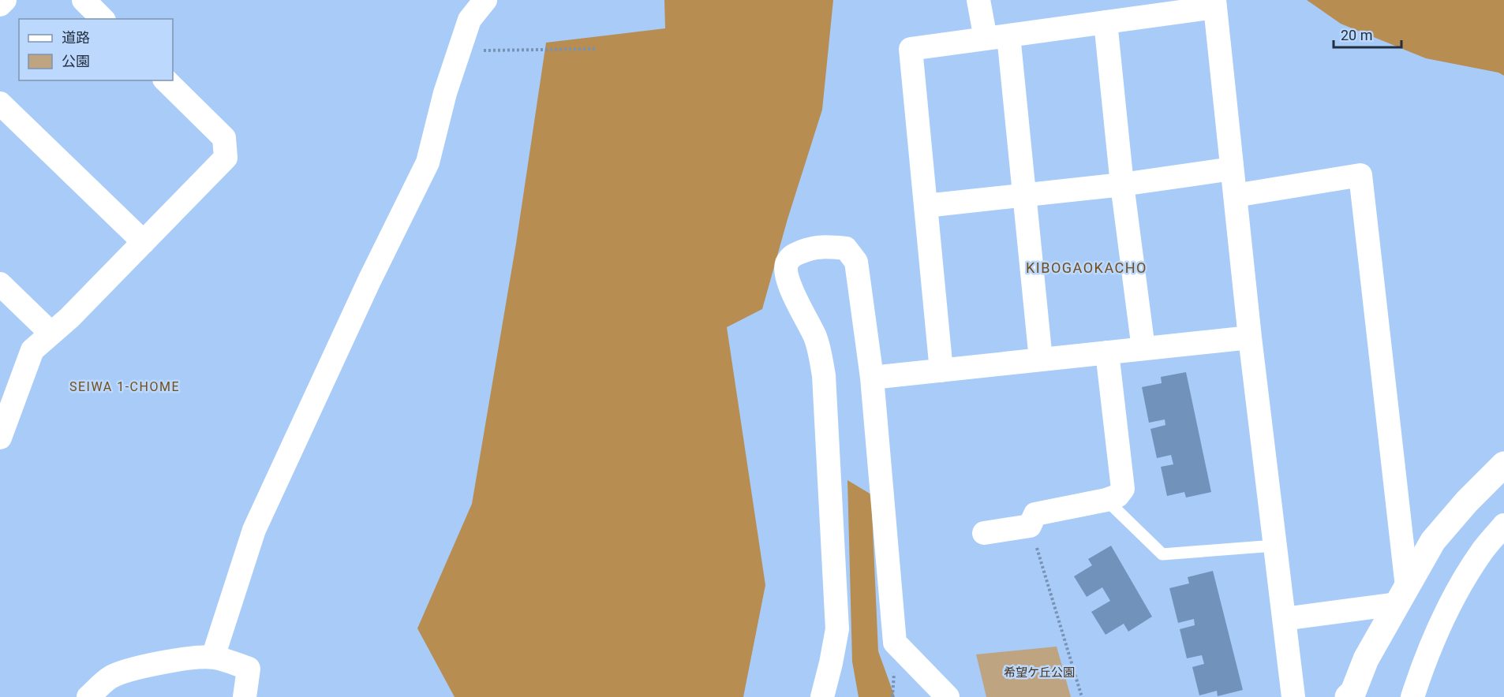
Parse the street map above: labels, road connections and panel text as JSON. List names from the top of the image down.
{
  "districts": ["KIBOGAOKACHO", "SEIWA 1-CHOME"],
  "parks": ["希望ケ丘公園"],
  "legend": ["道路", "公園"],
  "scale_bar": "20 m"
}
